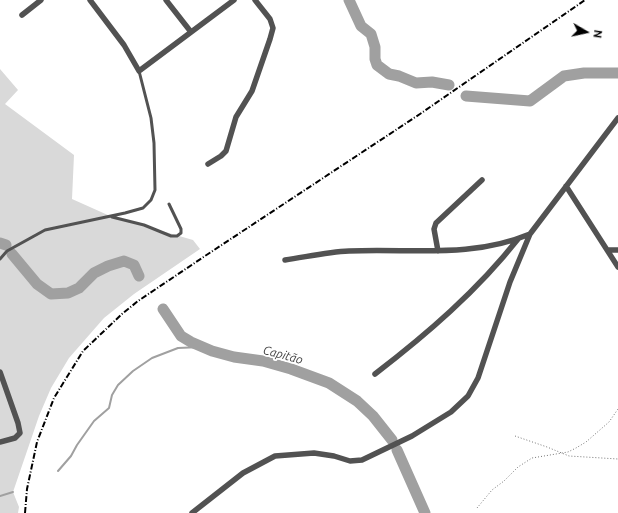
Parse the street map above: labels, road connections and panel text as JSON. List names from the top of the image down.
{
  "water": ["Capitão"],
  "north": "right"
}
